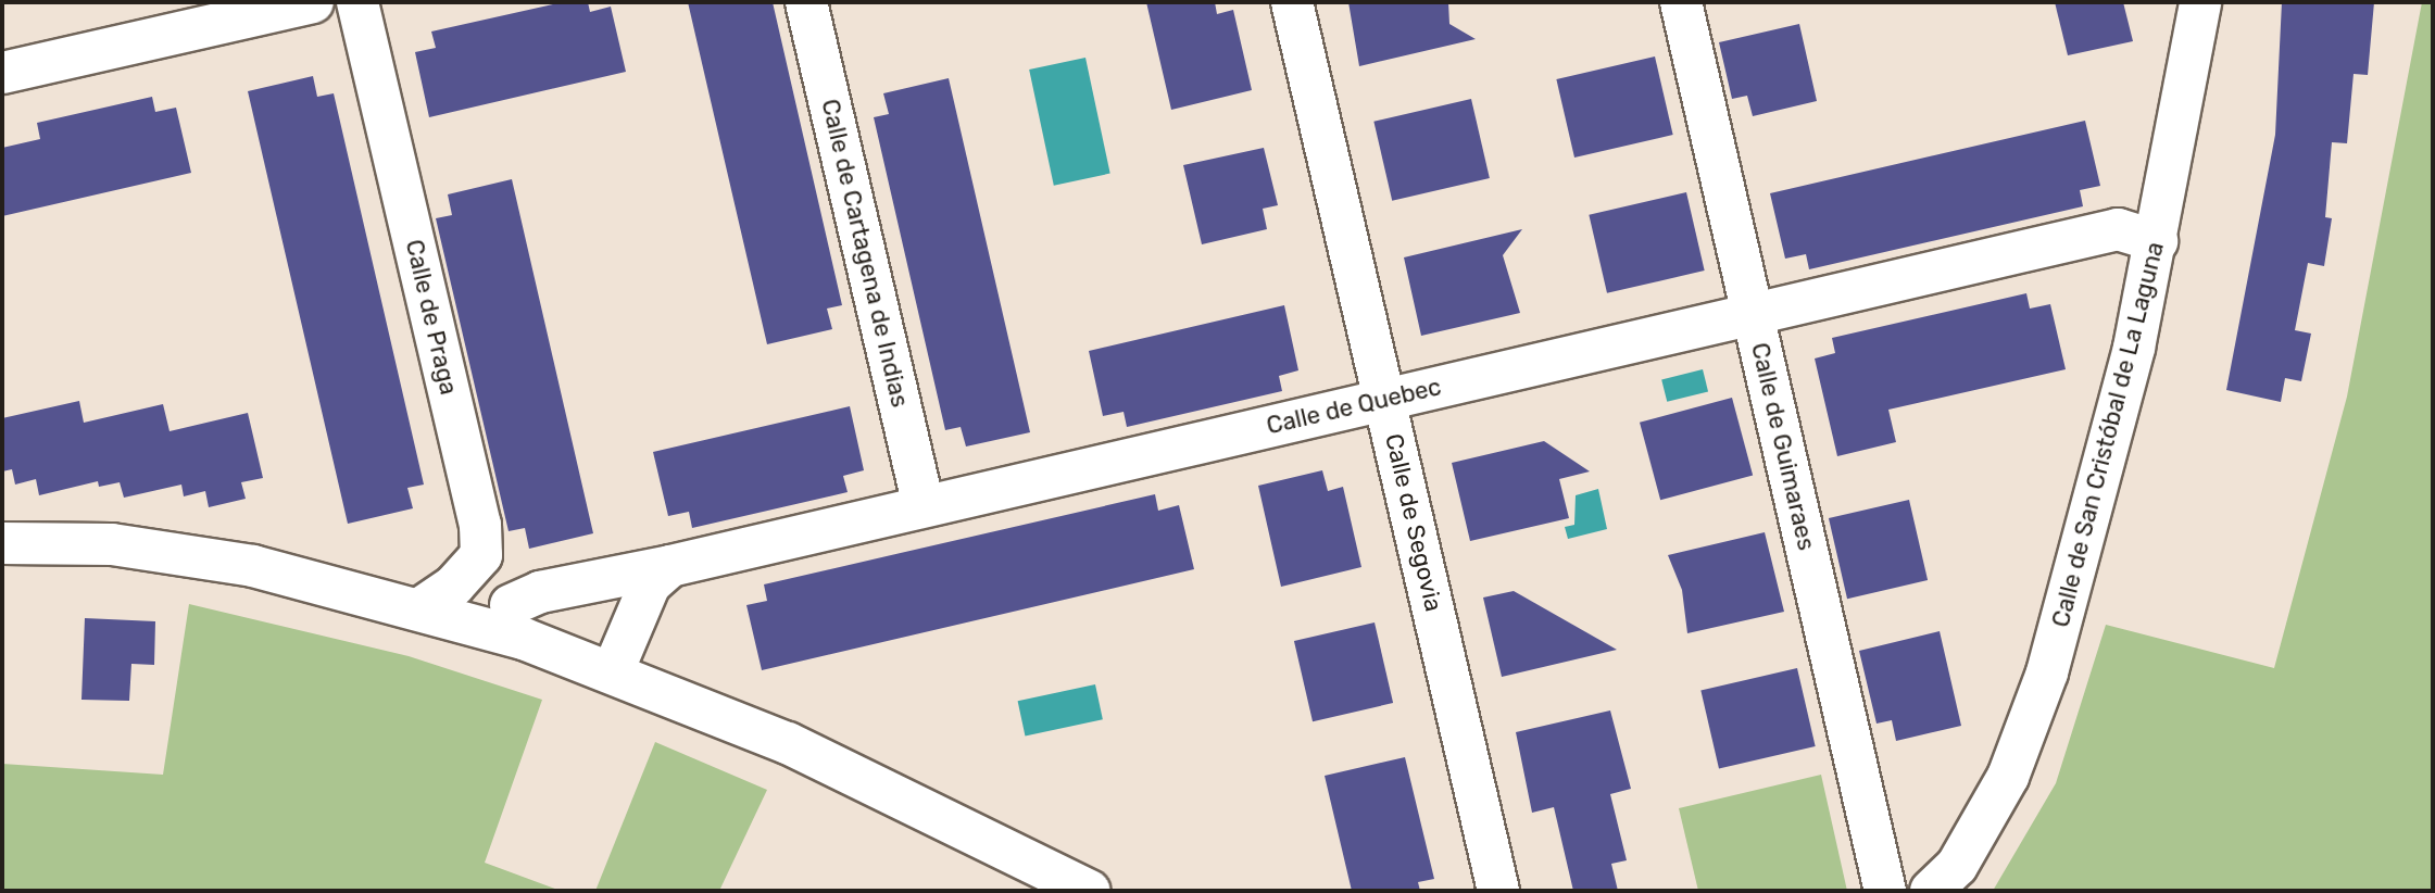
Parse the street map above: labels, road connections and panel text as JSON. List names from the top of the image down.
{
  "streets": {
    "street": [
      "Calle de Cartagena de Indias",
      "Calle de Praga",
      "Calle de Quebec",
      "Calle de San Cristóbal de La Laguna",
      "Calle de Guimaraes",
      "Calle de Segovia"
    ]
  },
  "crossings": [
    ["Calle de Cartagena de Indias", "Calle de Quebec"],
    ["Calle de Quebec", "Calle de San Cristóbal de La Laguna"],
    ["Calle de Quebec", "Calle de Guimaraes"],
    ["Calle de Quebec", "Calle de Segovia"]
  ]
}
